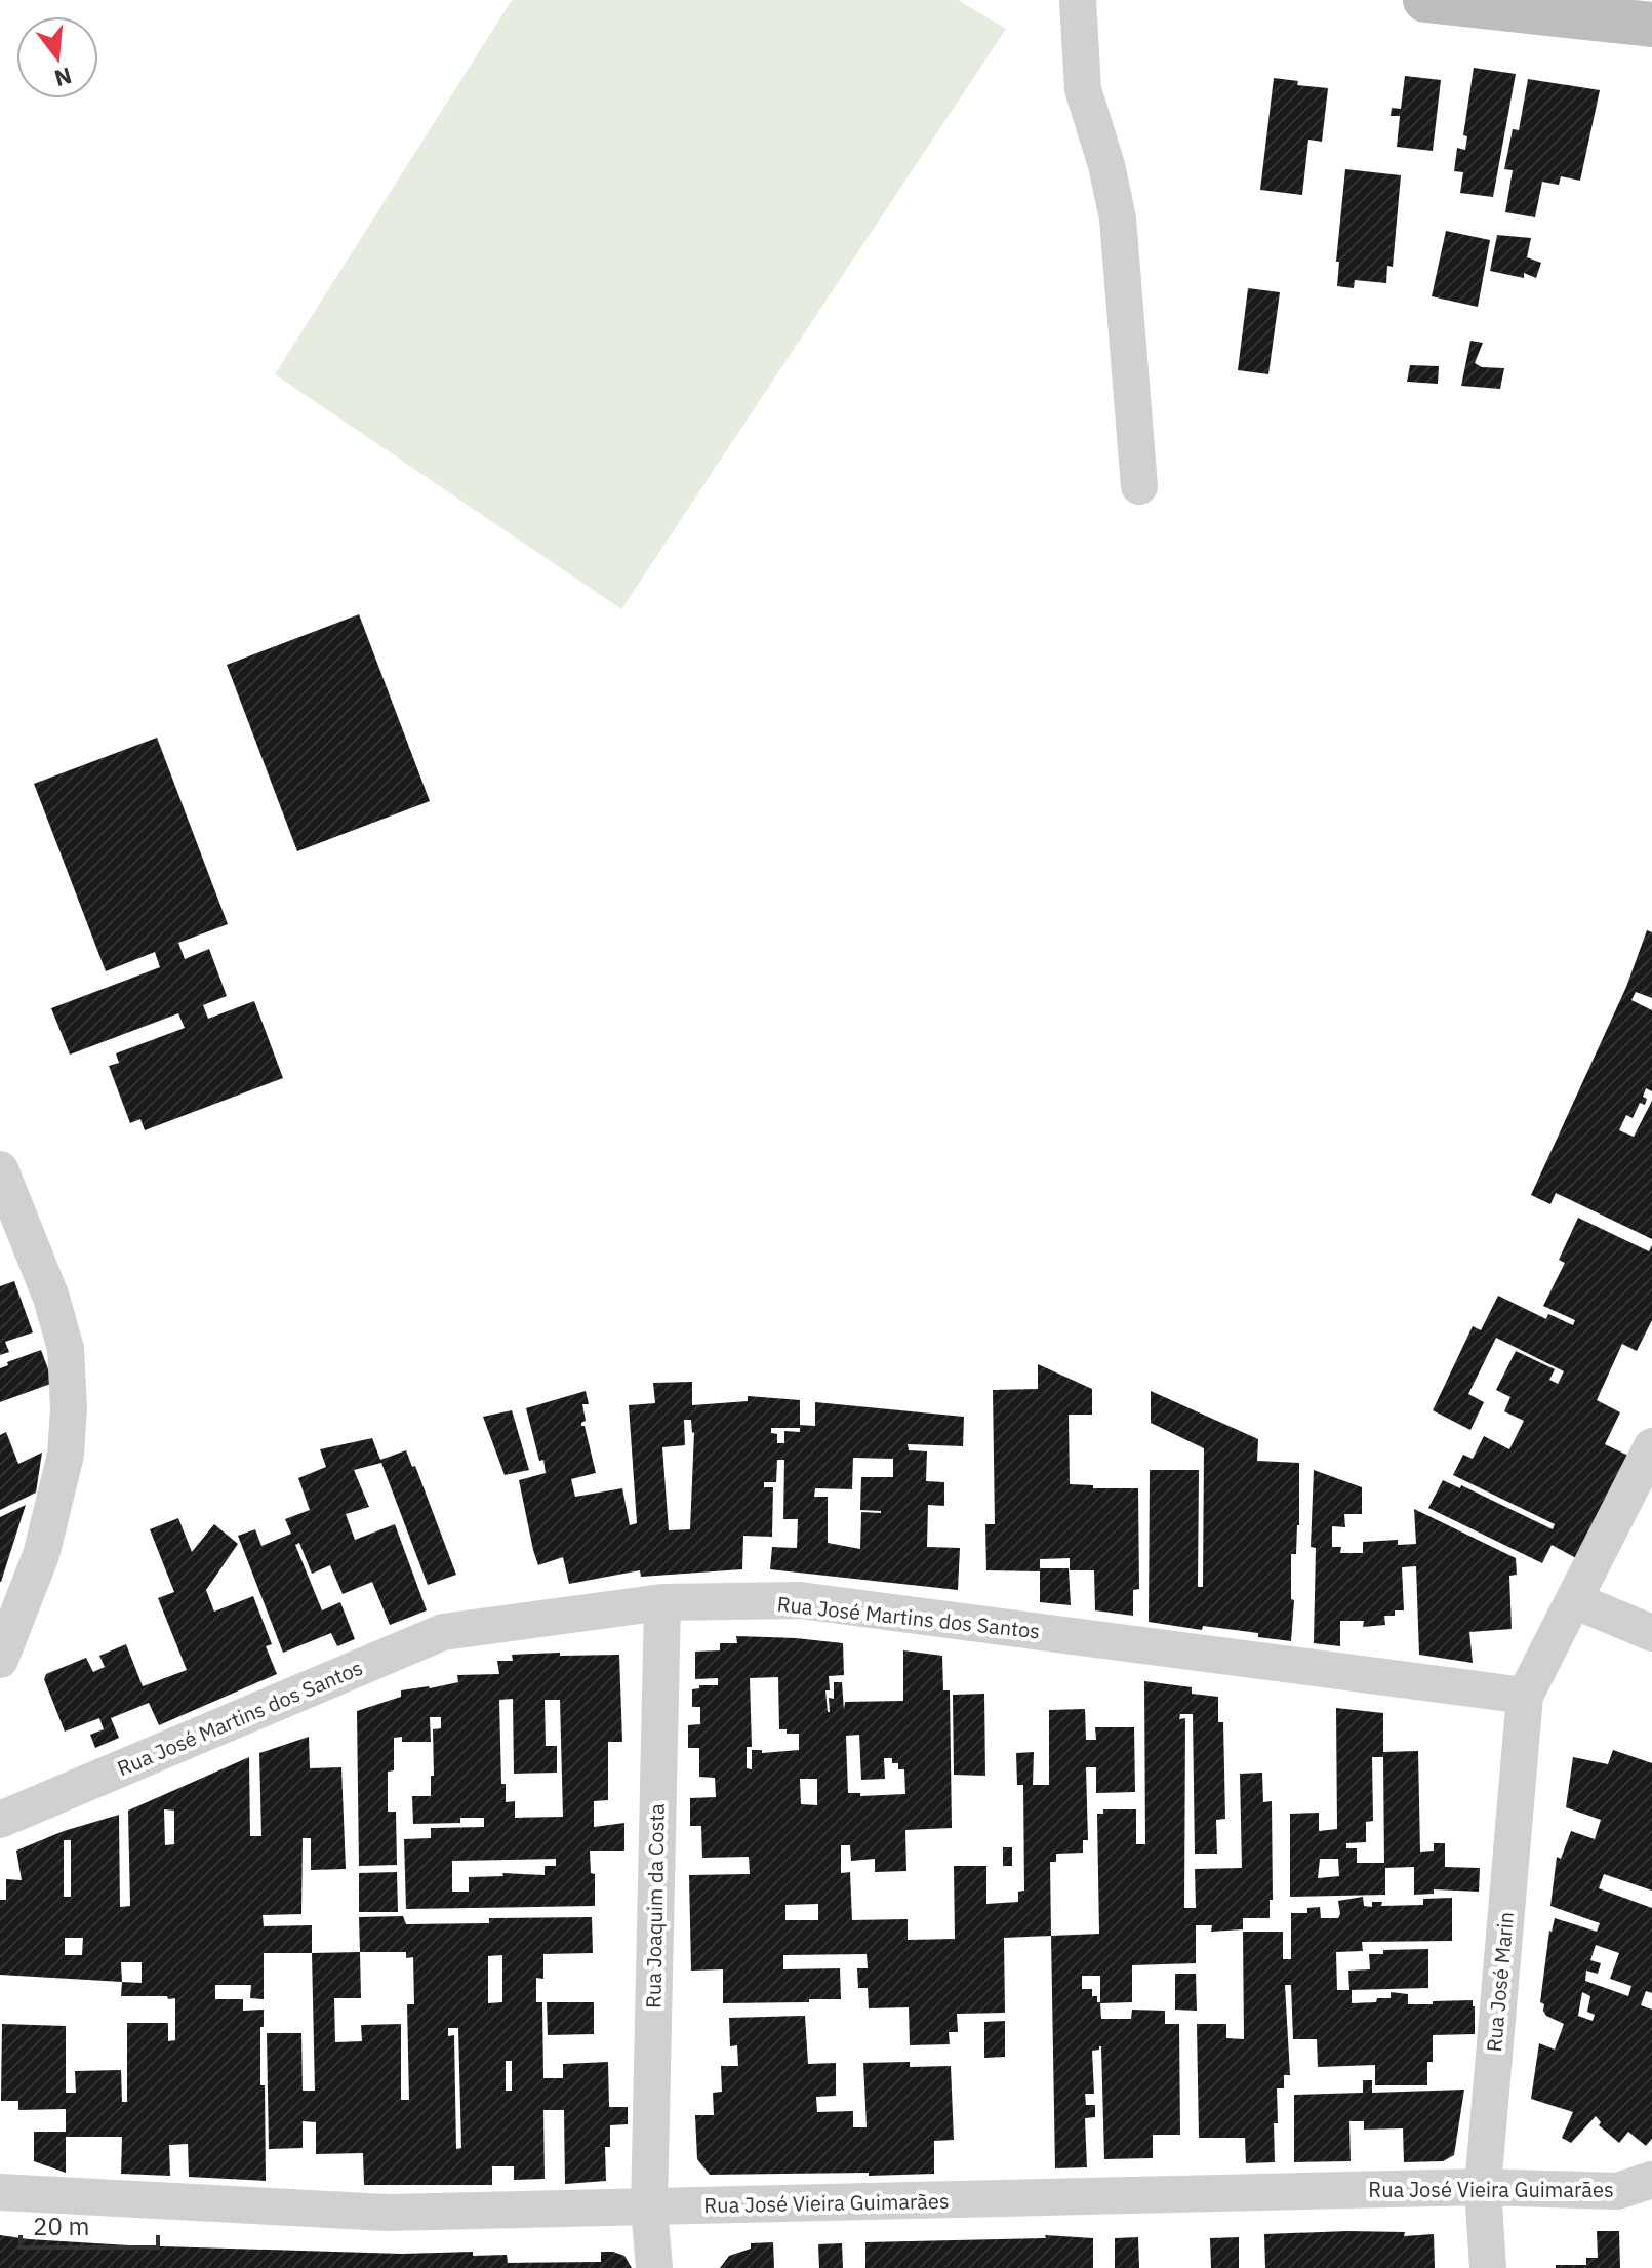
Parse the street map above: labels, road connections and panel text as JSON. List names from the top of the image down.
{
  "streets": {
    "street": [
      "Rua José Martins dos Santos",
      "Rua Joaquim da Costa",
      "Rua José Marin",
      "Rua José Vieira Guimarães"
    ]
  },
  "crossings": [
    ["Rua José Martins dos Santos", "Rua Joaquim da Costa"],
    ["Rua José Martins dos Santos", "Rua José Marin"],
    ["Rua Joaquim da Costa", "Rua José Vieira Guimarães"],
    ["Rua José Marin", "Rua José Vieira Guimarães"]
  ],
  "scale_bar": "20 m",
  "north": "bottom"
}
